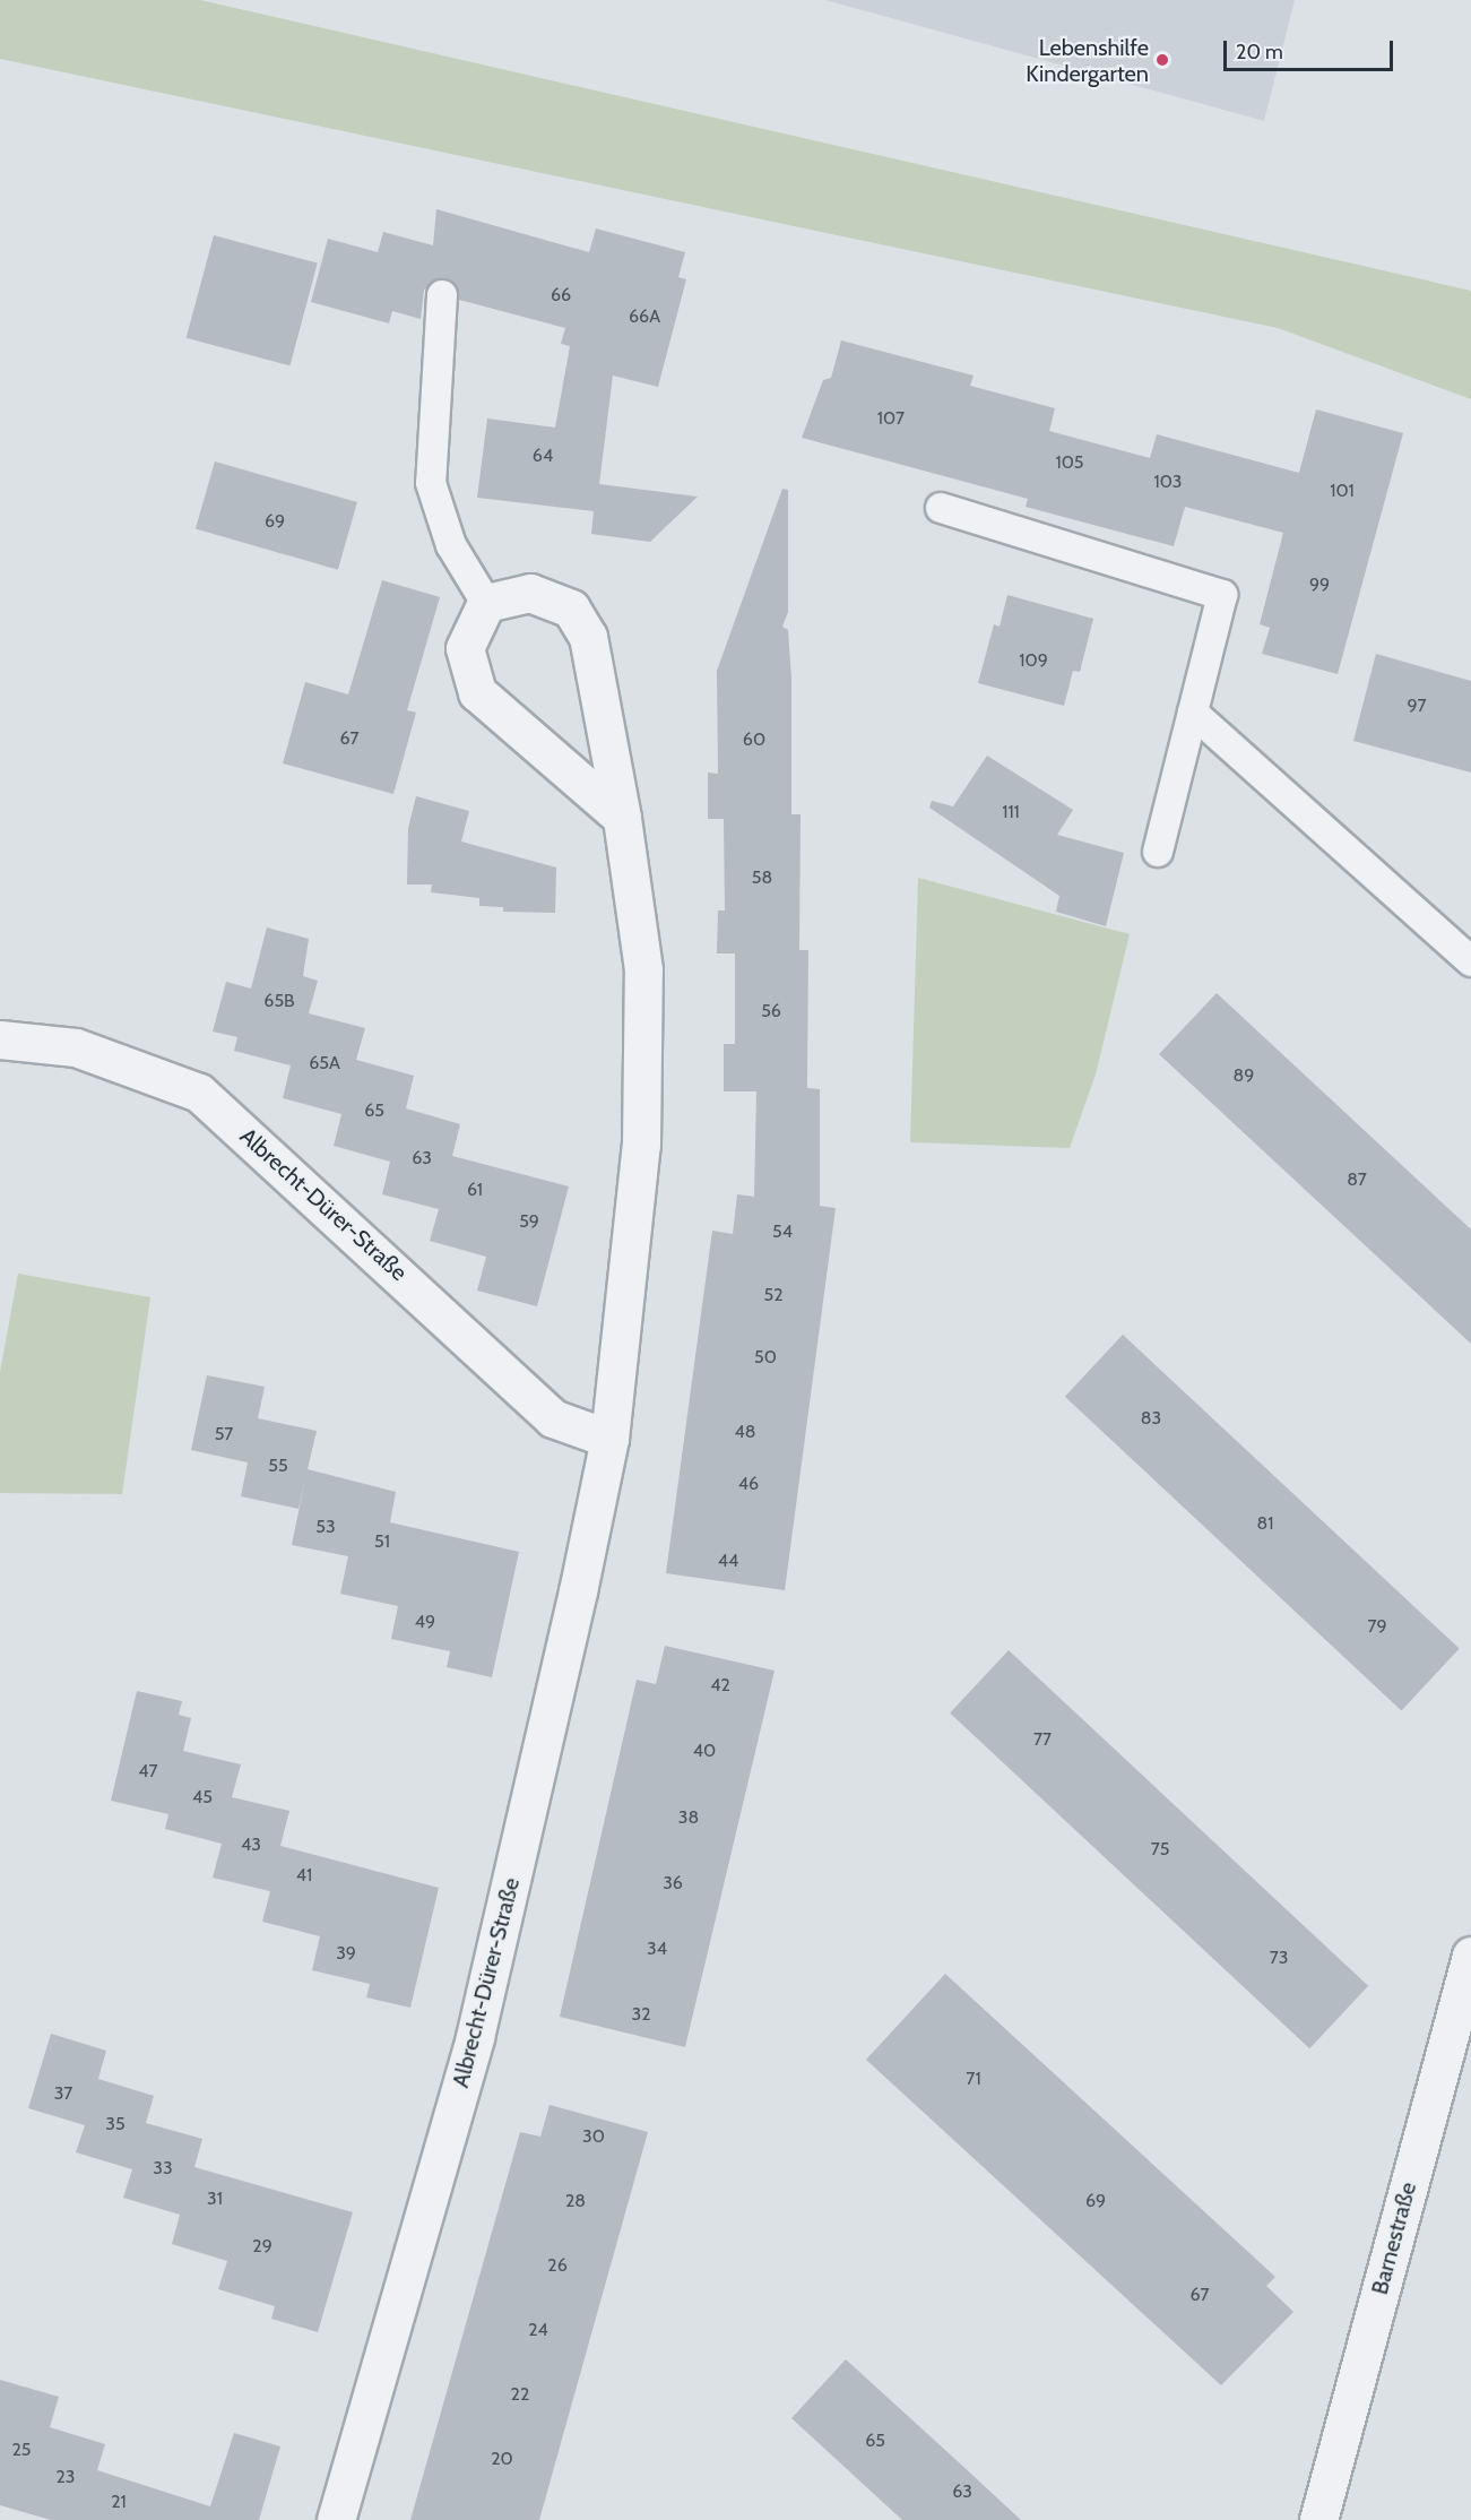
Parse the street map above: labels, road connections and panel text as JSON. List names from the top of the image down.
{
  "streets": {
    "street": ["Albrecht-Dürer-Straße", "Barnestraße"]
  },
  "places": ["Lebenshilfe Kindergarten"],
  "house_numbers": [
    "66",
    "66A",
    "107",
    "64",
    "105",
    "103",
    "101",
    "69",
    "99",
    "109",
    "97",
    "67",
    "60",
    "111",
    "58",
    "65B",
    "56",
    "65A",
    "89",
    "65",
    "63",
    "87",
    "61",
    "59",
    "54",
    "52",
    "50",
    "83",
    "48",
    "57",
    "55",
    "46",
    "81",
    "53",
    "51",
    "44",
    "49",
    "79",
    "42",
    "77",
    "40",
    "47",
    "45",
    "38",
    "43",
    "75",
    "41",
    "36",
    "34",
    "39",
    "73",
    "32",
    "71",
    "37",
    "35",
    "30",
    "33",
    "31",
    "28",
    "69",
    "29",
    "26",
    "67",
    "24",
    "22",
    "65",
    "25",
    "20",
    "23",
    "63",
    "21"
  ],
  "scale_bar": "20 m"
}
